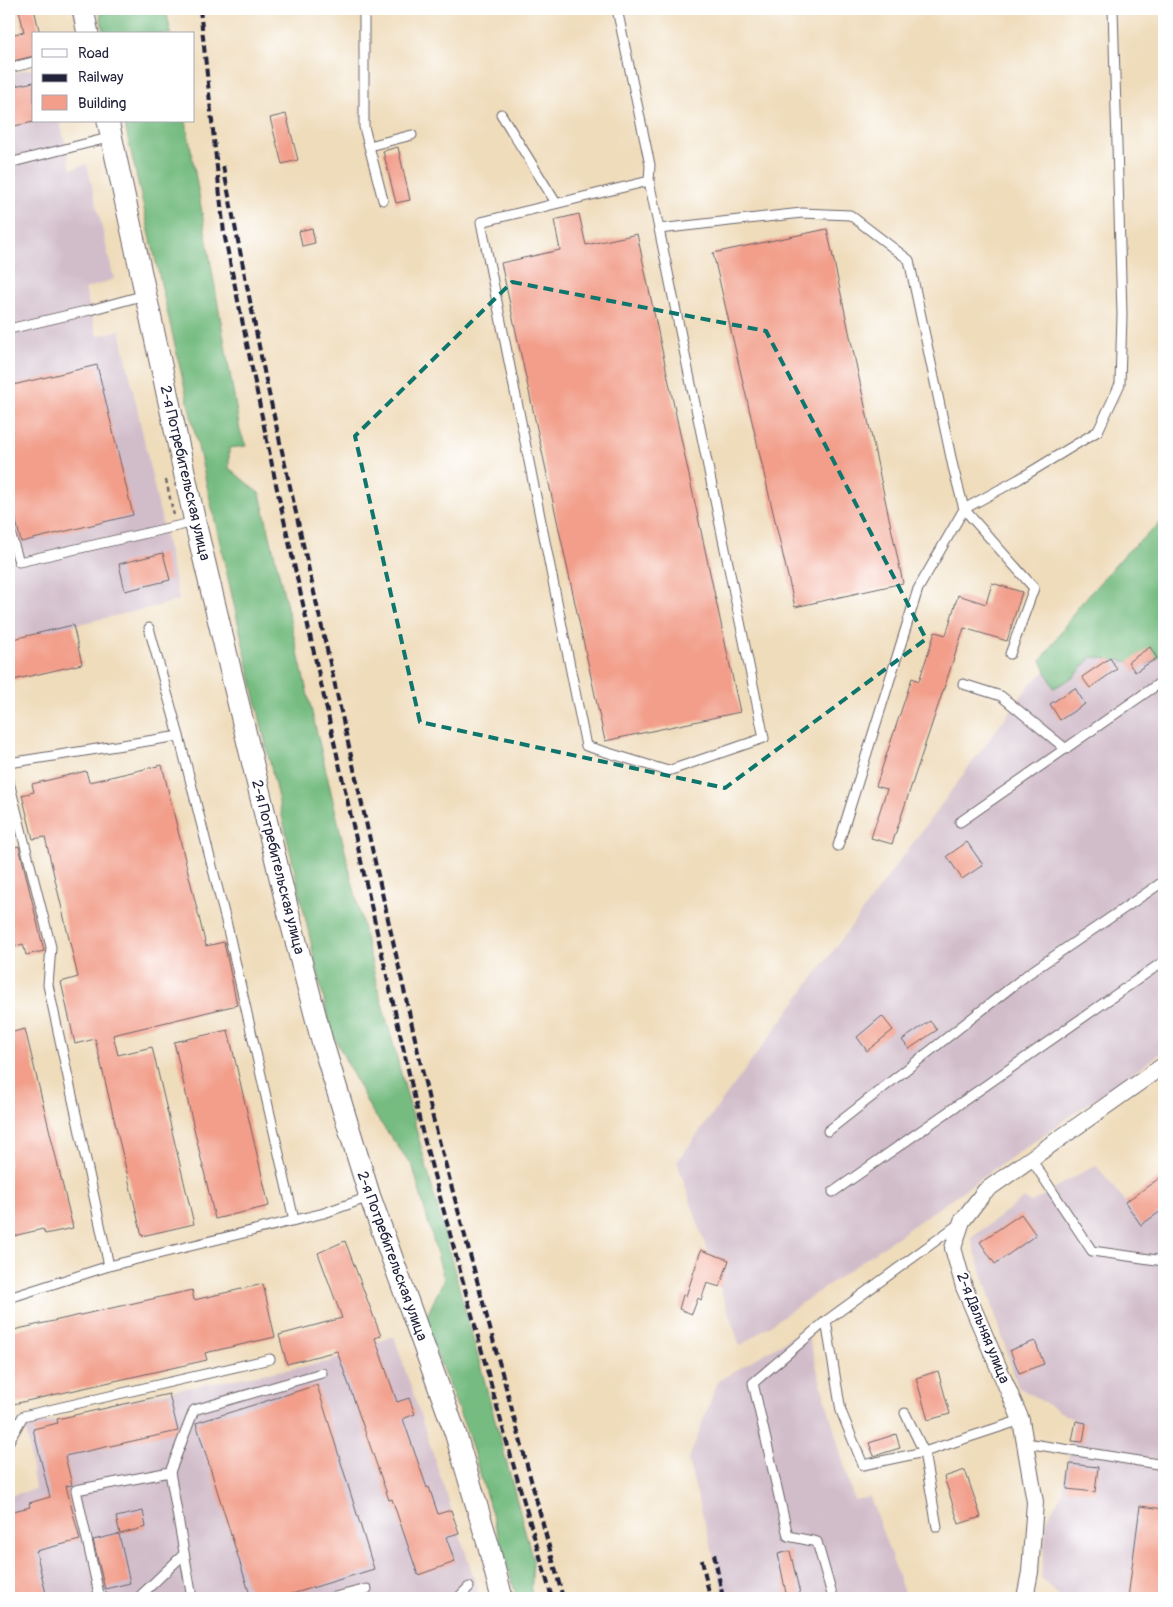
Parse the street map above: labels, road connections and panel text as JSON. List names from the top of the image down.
{
  "streets": {
    "street": ["2-я Потребительская улица", "2-я Дальняя улица"]
  },
  "legend": ["Road", "Railway", "Building"]
}
